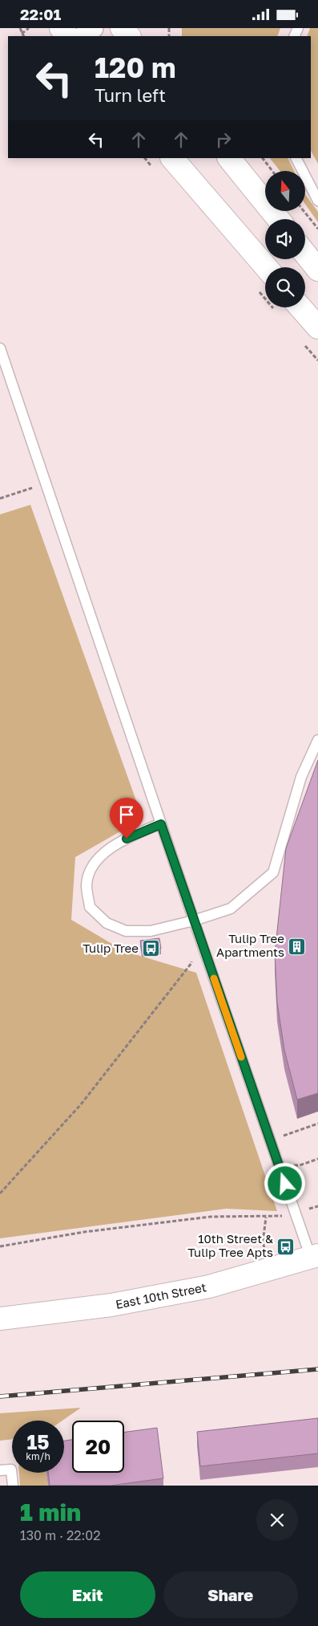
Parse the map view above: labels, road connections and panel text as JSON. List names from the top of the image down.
{
  "streets": {
    "main road": ["East 10th Street"]
  },
  "places": {
    "building": ["Tulip Tree Apartments"],
    "bus stop": ["Tulip Tree", "10th Street & Tulip Tree Apts"]
  },
  "north": "top",
  "page": {
    "status": "22:01",
    "turn": ["120 m", "Turn left"],
    "speed": "15 km/h",
    "limit": "20",
    "heading": ["1 min", "130 m · 22:02"],
    "buttons": ["Exit", "Share"]
  }
}
